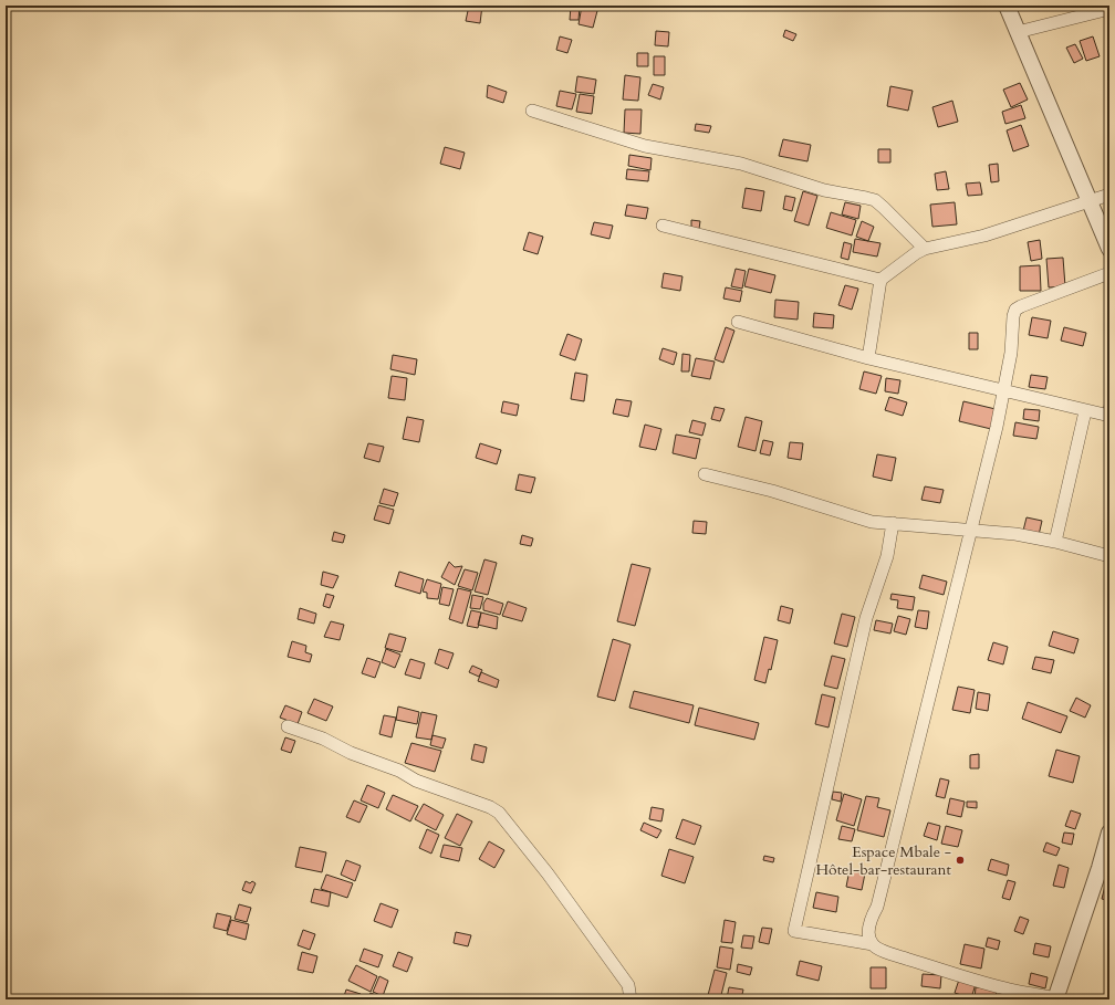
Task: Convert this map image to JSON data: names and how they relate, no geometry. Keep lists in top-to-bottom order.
{
  "places": ["Espace Mbale - Hôtel-bar-restaurant"]
}
